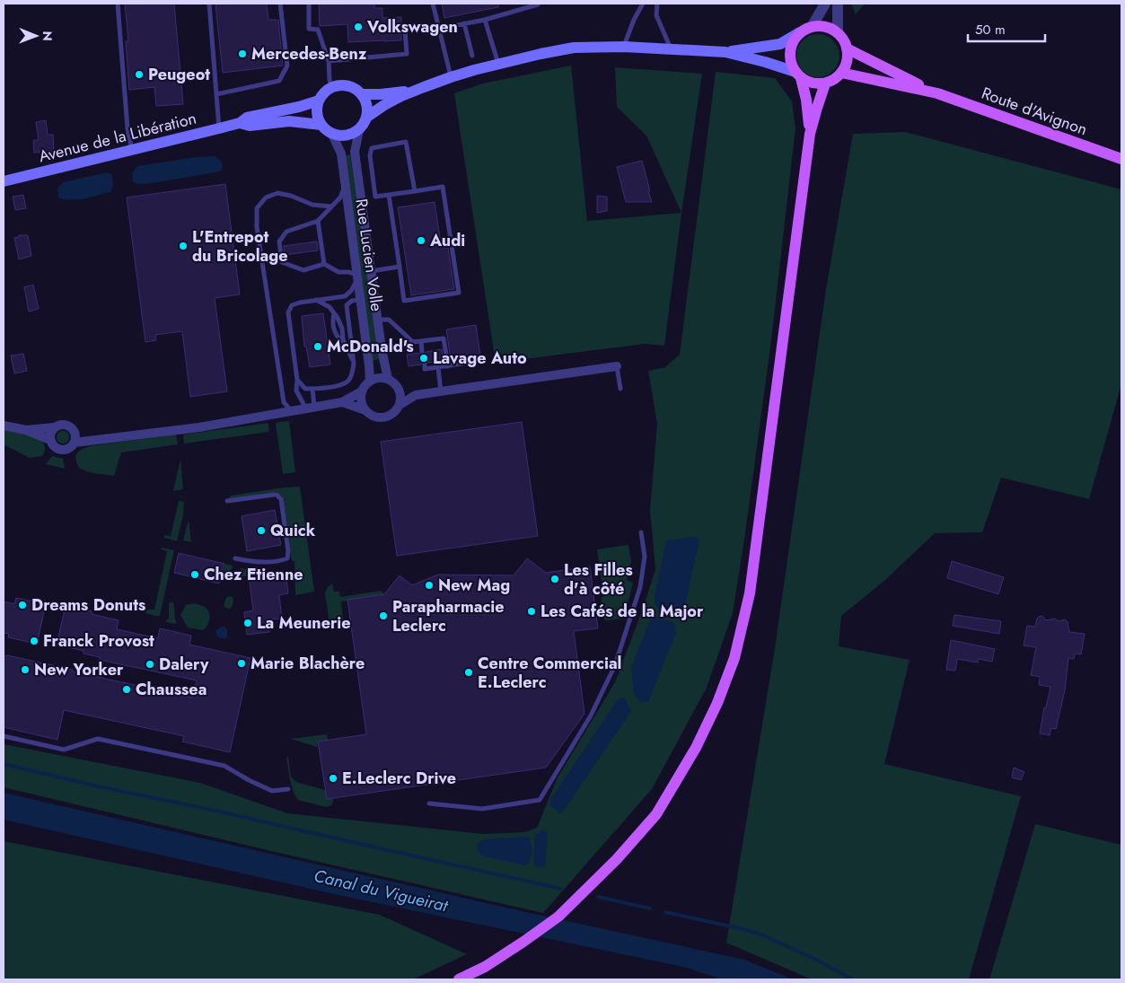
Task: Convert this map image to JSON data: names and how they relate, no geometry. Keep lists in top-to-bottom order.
{
  "streets": {
    "main road": ["Route d'Avignon", "Avenue de la Libération"],
    "street": ["Rue Lucien Volle"]
  },
  "crossings": [
    ["Avenue de la Libération", "Rue Lucien Volle"]
  ],
  "water": ["Canal du Vigueirat"],
  "places": [
    "Volkswagen",
    "Mercedes-Benz",
    "Peugeot",
    "Audi",
    "L'Entrepot du Bricolage",
    "McDonald's",
    "Lavage Auto",
    "Quick",
    "Chez Etienne",
    "Les Filles d'à côté",
    "New Mag",
    "Dreams Donuts",
    "Les Cafés de la Major",
    "Parapharmacie Leclerc",
    "La Meunerie",
    "Franck Provost",
    "Marie Blachère",
    "Dalery",
    "New Yorker",
    "Centre Commercial E.Leclerc",
    "Chaussea",
    "E.Leclerc Drive"
  ],
  "scale_bar": "50 m",
  "north": "right"
}
